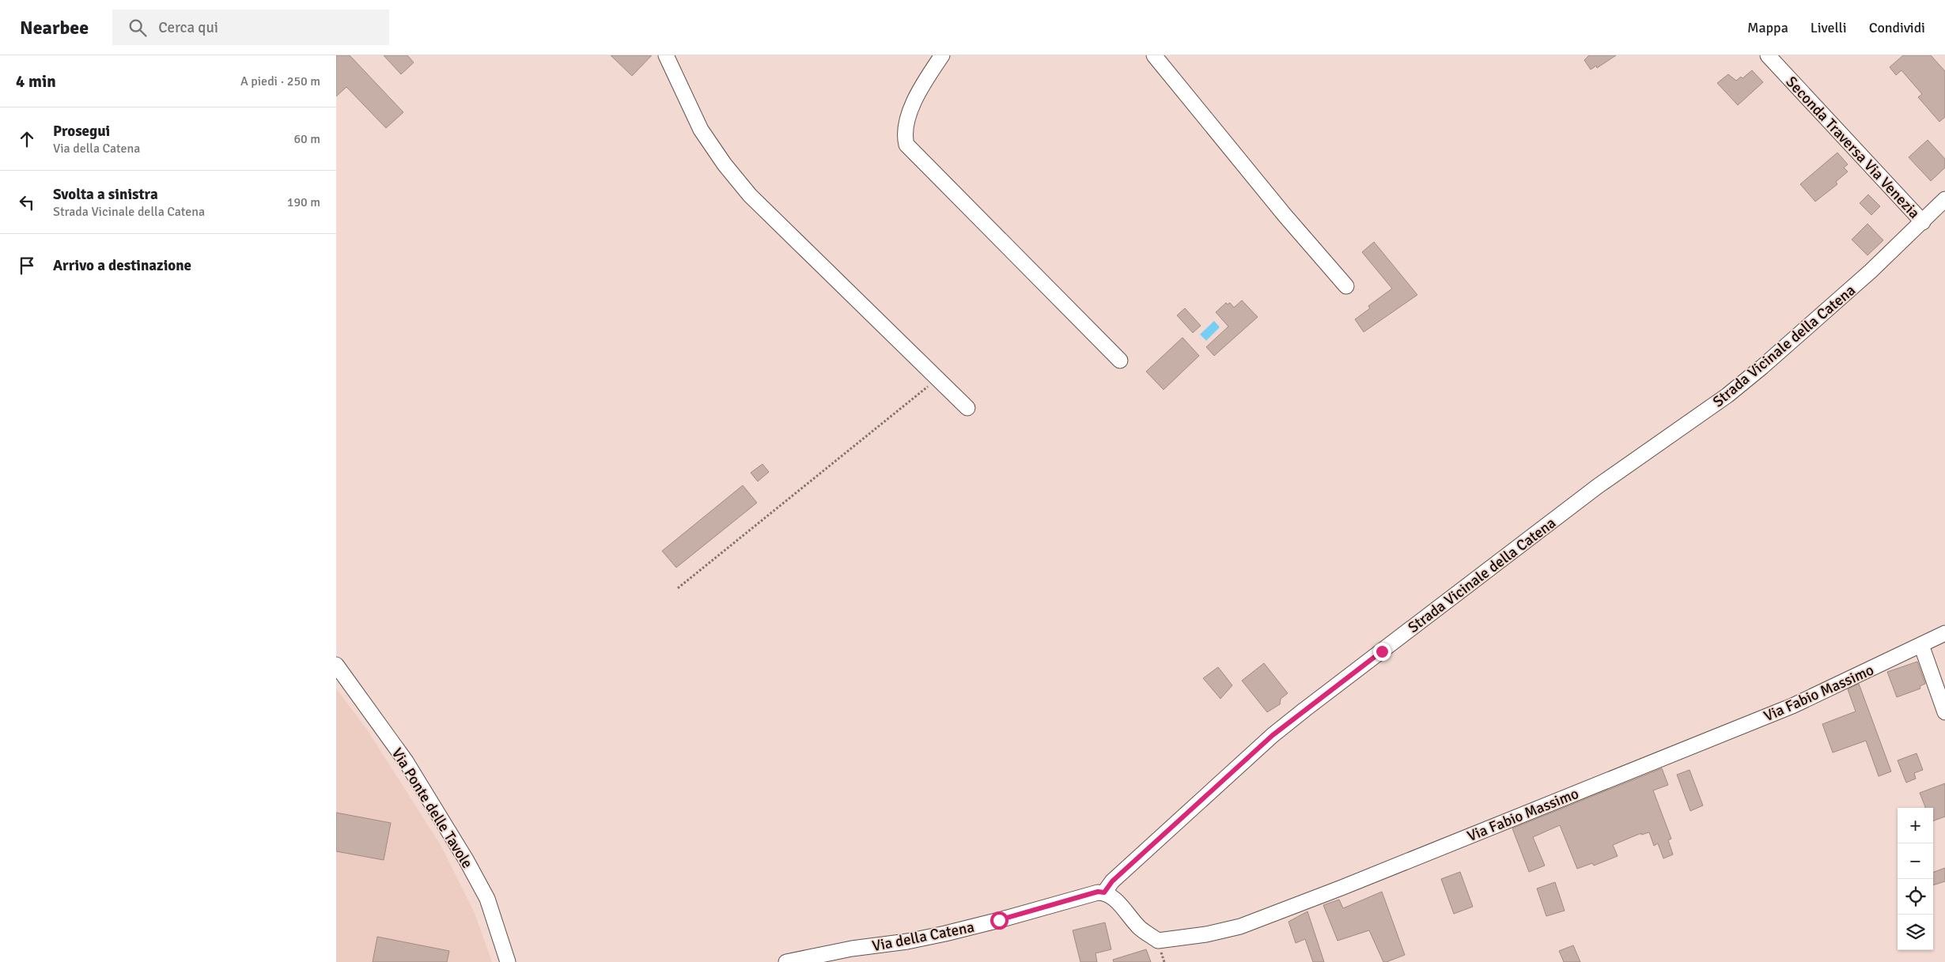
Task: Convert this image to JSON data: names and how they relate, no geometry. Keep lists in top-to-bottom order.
{
  "streets": {
    "street": [
      "Seconda Traversa Via Venezia",
      "Strada Vicinale della Catena",
      "Via Fabio Massimo",
      "Via Ponte delle Tavole",
      "Via della Catena"
    ]
  },
  "crossings": [
    ["Seconda Traversa Via Venezia", "Strada Vicinale della Catena"],
    ["Strada Vicinale della Catena", "Via Fabio Massimo"],
    ["Strada Vicinale della Catena", "Via della Catena"],
    ["Via Fabio Massimo", "Via della Catena"]
  ],
  "page": {
    "header": "Nearbee",
    "search": "Cerca qui",
    "nav": ["Mappa", "Livelli", "Condividi"],
    "heading": ["4 min", "A piedi · 250 m"],
    "list": [
      ["Prosegui", "Via della Catena", "60 m"],
      ["Svolta a sinistra", "Strada Vicinale della Catena", "190 m"],
      "Arrivo a destinazione"
    ],
    "map_buttons": ["+", "−"]
  }
}
